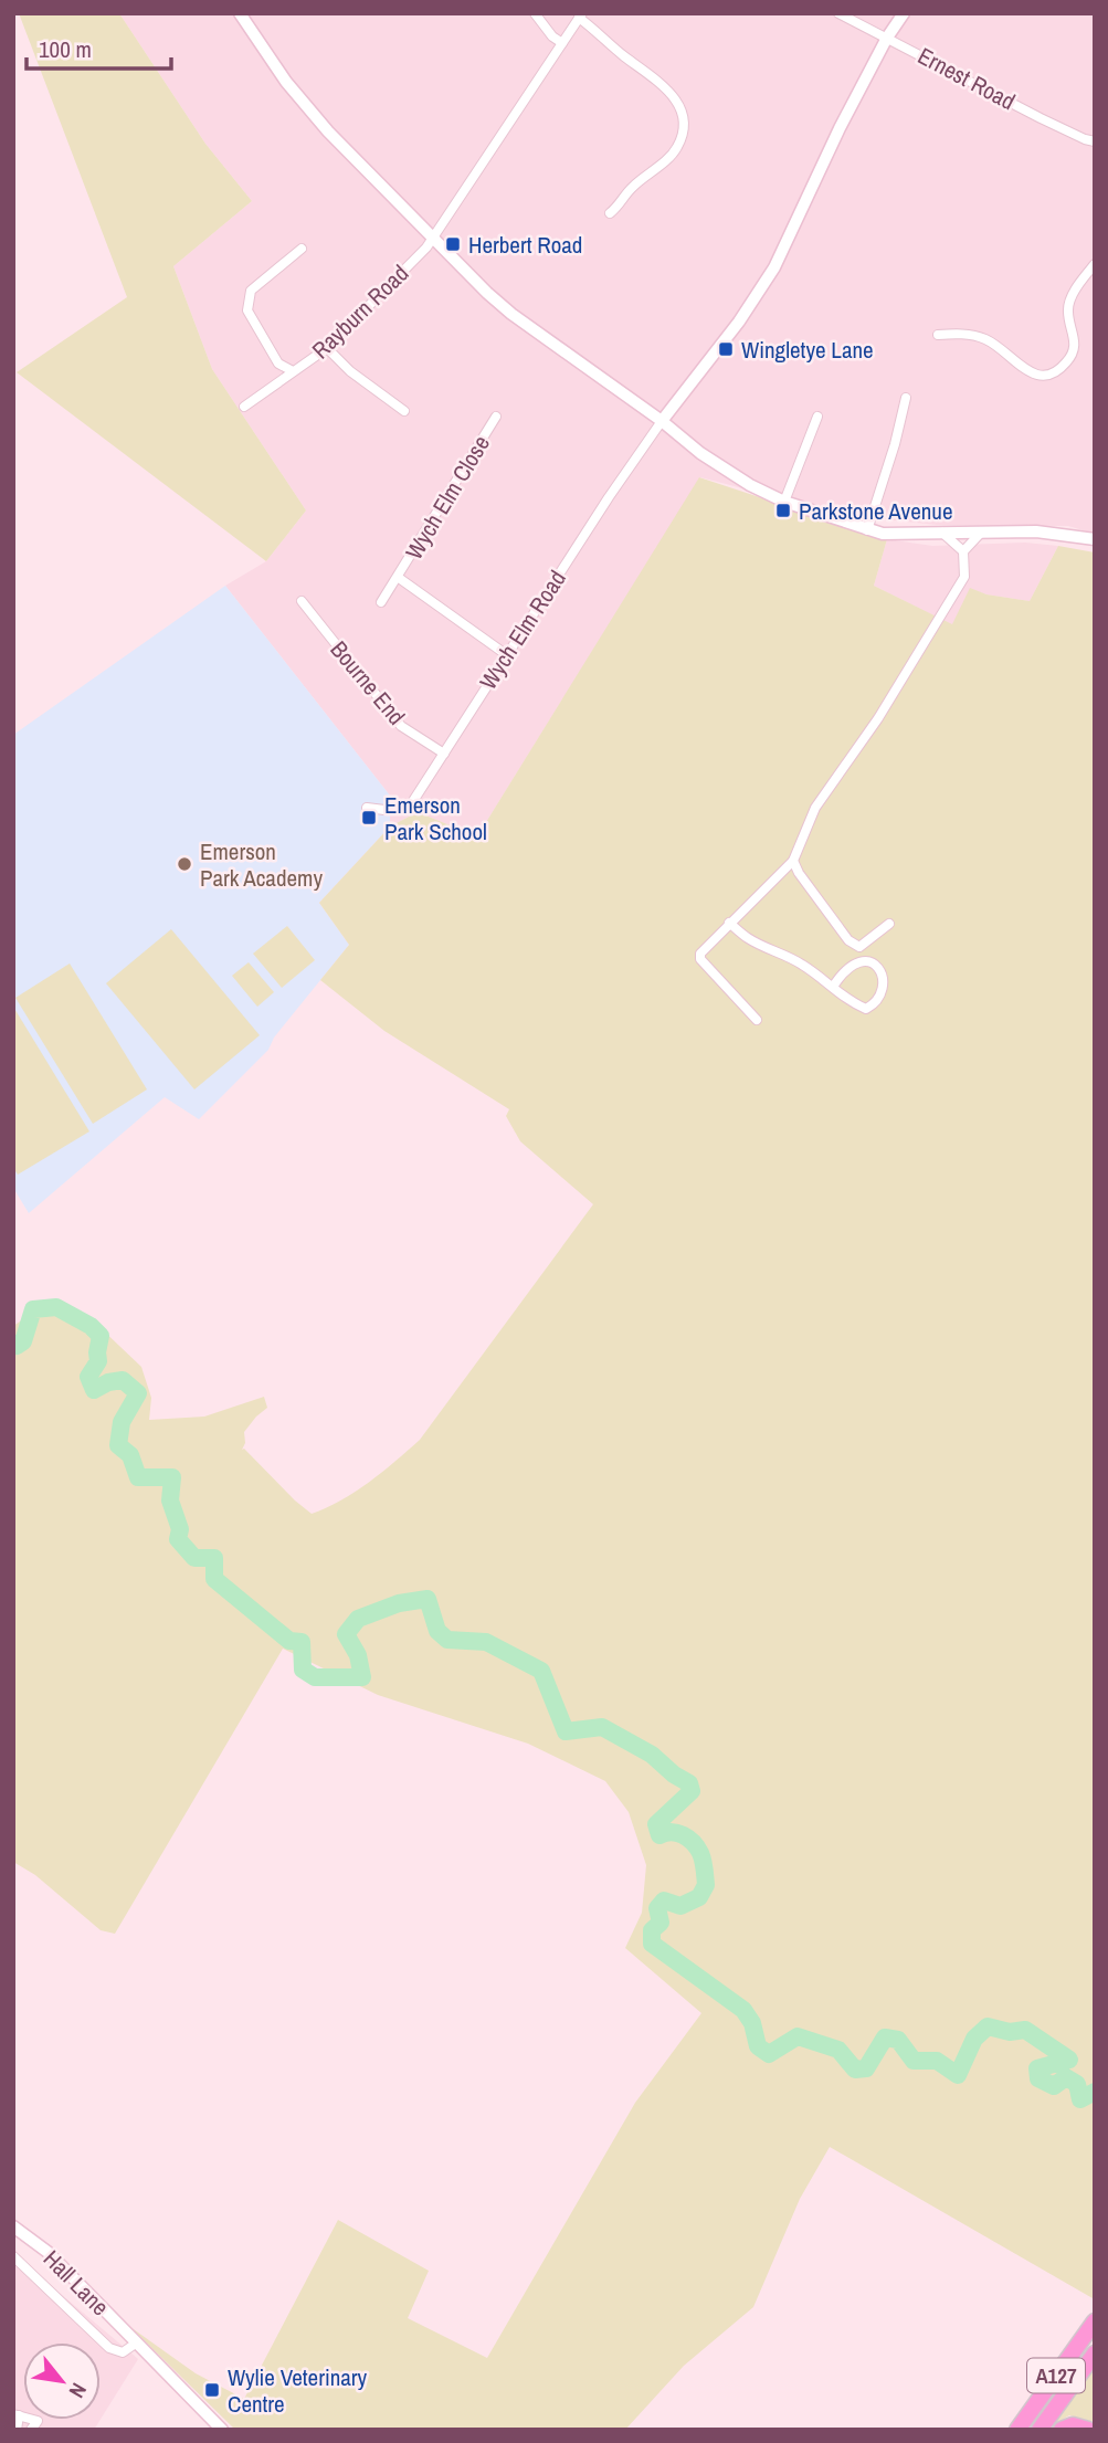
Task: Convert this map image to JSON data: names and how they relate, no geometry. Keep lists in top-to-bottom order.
{
  "streets": {
    "highway": ["A127"],
    "street": [
      "Ernest Road",
      "Rayburn Road",
      "Wych Elm Close",
      "Wych Elm Road",
      "Bourne End",
      "Hall Lane"
    ]
  },
  "crossings": [
    ["Wych Elm Close", "Wych Elm Road"],
    ["Wych Elm Road", "Bourne End"]
  ],
  "places": {
    "transit": [
      "Herbert Road",
      "Wingletye Lane",
      "Parkstone Avenue",
      "Emerson Park School",
      "Wylie Veterinary Centre"
    ],
    "other": ["Emerson Park Academy"]
  },
  "scale_bar": "100 m",
  "north": "bottom right"
}
